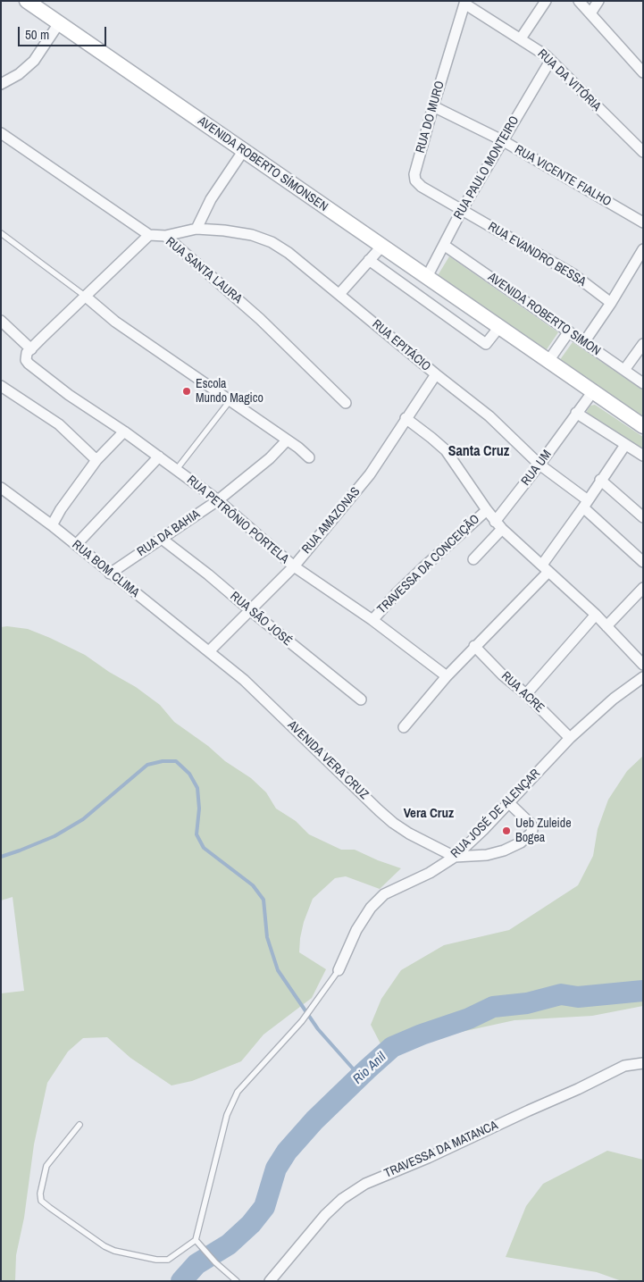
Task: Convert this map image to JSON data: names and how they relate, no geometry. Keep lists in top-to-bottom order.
{
  "streets": {
    "street": [
      "RUA DA VITÓRIA",
      "RUA DO MURO",
      "AVENIDA ROBERTO SÍMONSEN",
      "RUA PAULO MONTEIRO",
      "RUA VICENTE FIALHO",
      "RUA EVANDRO BESSA",
      "RUA SANTA LAURA",
      "AVENIDA ROBERTO SIMON",
      "RUA EPITÁCIO",
      "RUA UM",
      "RUA PETRÔNIO PORTELA",
      "RUA AMAZONAS",
      "RUA DA BAHIA",
      "TRAVESSA DA CONCEIÇÃO",
      "RUA BOM CLIMA",
      "RUA SÃO JOSÉ",
      "RUA ACRE",
      "AVENIDA VERA CRUZ",
      "RUA JOSÉ DE ALENÇAR",
      "TRAVESSA DA MATANCA"
    ]
  },
  "crossings": [
    ["RUA DA VITÓRIA", "RUA DO MURO"],
    ["RUA DA VITÓRIA", "RUA PAULO MONTEIRO"],
    ["RUA DO MURO", "RUA PAULO MONTEIRO"],
    ["RUA DO MURO", "RUA VICENTE FIALHO"],
    ["RUA DO MURO", "RUA EVANDRO BESSA"],
    ["AVENIDA ROBERTO SÍMONSEN", "RUA PAULO MONTEIRO"],
    ["RUA PAULO MONTEIRO", "RUA VICENTE FIALHO"],
    ["RUA PAULO MONTEIRO", "RUA EVANDRO BESSA"],
    ["RUA PAULO MONTEIRO", "AVENIDA ROBERTO SIMON"],
    ["RUA SANTA LAURA", "RUA EPITÁCIO"],
    ["RUA EPITÁCIO", "RUA UM"],
    ["RUA EPITÁCIO", "RUA AMAZONAS"],
    ["RUA PETRÔNIO PORTELA", "RUA AMAZONAS"],
    ["RUA PETRÔNIO PORTELA", "RUA DA BAHIA"],
    ["RUA PETRÔNIO PORTELA", "TRAVESSA DA CONCEIÇÃO"],
    ["RUA AMAZONAS", "RUA BOM CLIMA"],
    ["RUA AMAZONAS", "RUA SÃO JOSÉ"],
    ["RUA AMAZONAS", "AVENIDA VERA CRUZ"],
    ["RUA DA BAHIA", "RUA BOM CLIMA"],
    ["RUA DA BAHIA", "RUA SÃO JOSÉ"],
    ["RUA BOM CLIMA", "AVENIDA VERA CRUZ"],
    ["RUA ACRE", "RUA JOSÉ DE ALENÇAR"],
    ["AVENIDA VERA CRUZ", "RUA JOSÉ DE ALENÇAR"]
  ],
  "districts": ["Santa Cruz", "Vera Cruz"],
  "water": ["Rio Anil"],
  "places": ["Escola Mundo Magico", "Ueb Zuleide Bogea"],
  "scale_bar": "50 m"
}
